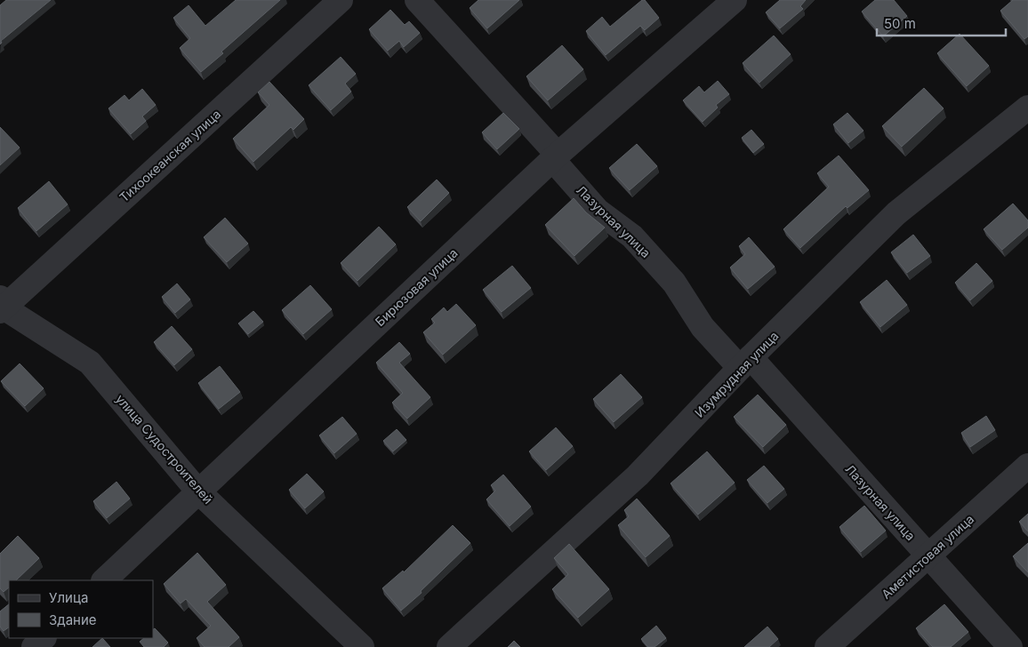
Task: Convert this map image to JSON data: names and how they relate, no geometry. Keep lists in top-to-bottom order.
{
  "streets": {
    "street": [
      "Тихоокеанская улица",
      "Лазурная улица",
      "Бирюзовая улица",
      "Изумрудная улица",
      "улица Судостроителей",
      "Аметистовая улица"
    ]
  },
  "crossings": [
    ["Тихоокеанская улица", "улица Судостроителей"],
    ["Лазурная улица", "Бирюзовая улица"],
    ["Лазурная улица", "Изумрудная улица"],
    ["Лазурная улица", "Аметистовая улица"],
    ["Бирюзовая улица", "улица Судостроителей"]
  ],
  "legend": ["Улица", "Здание"],
  "scale_bar": "50 m"
}
